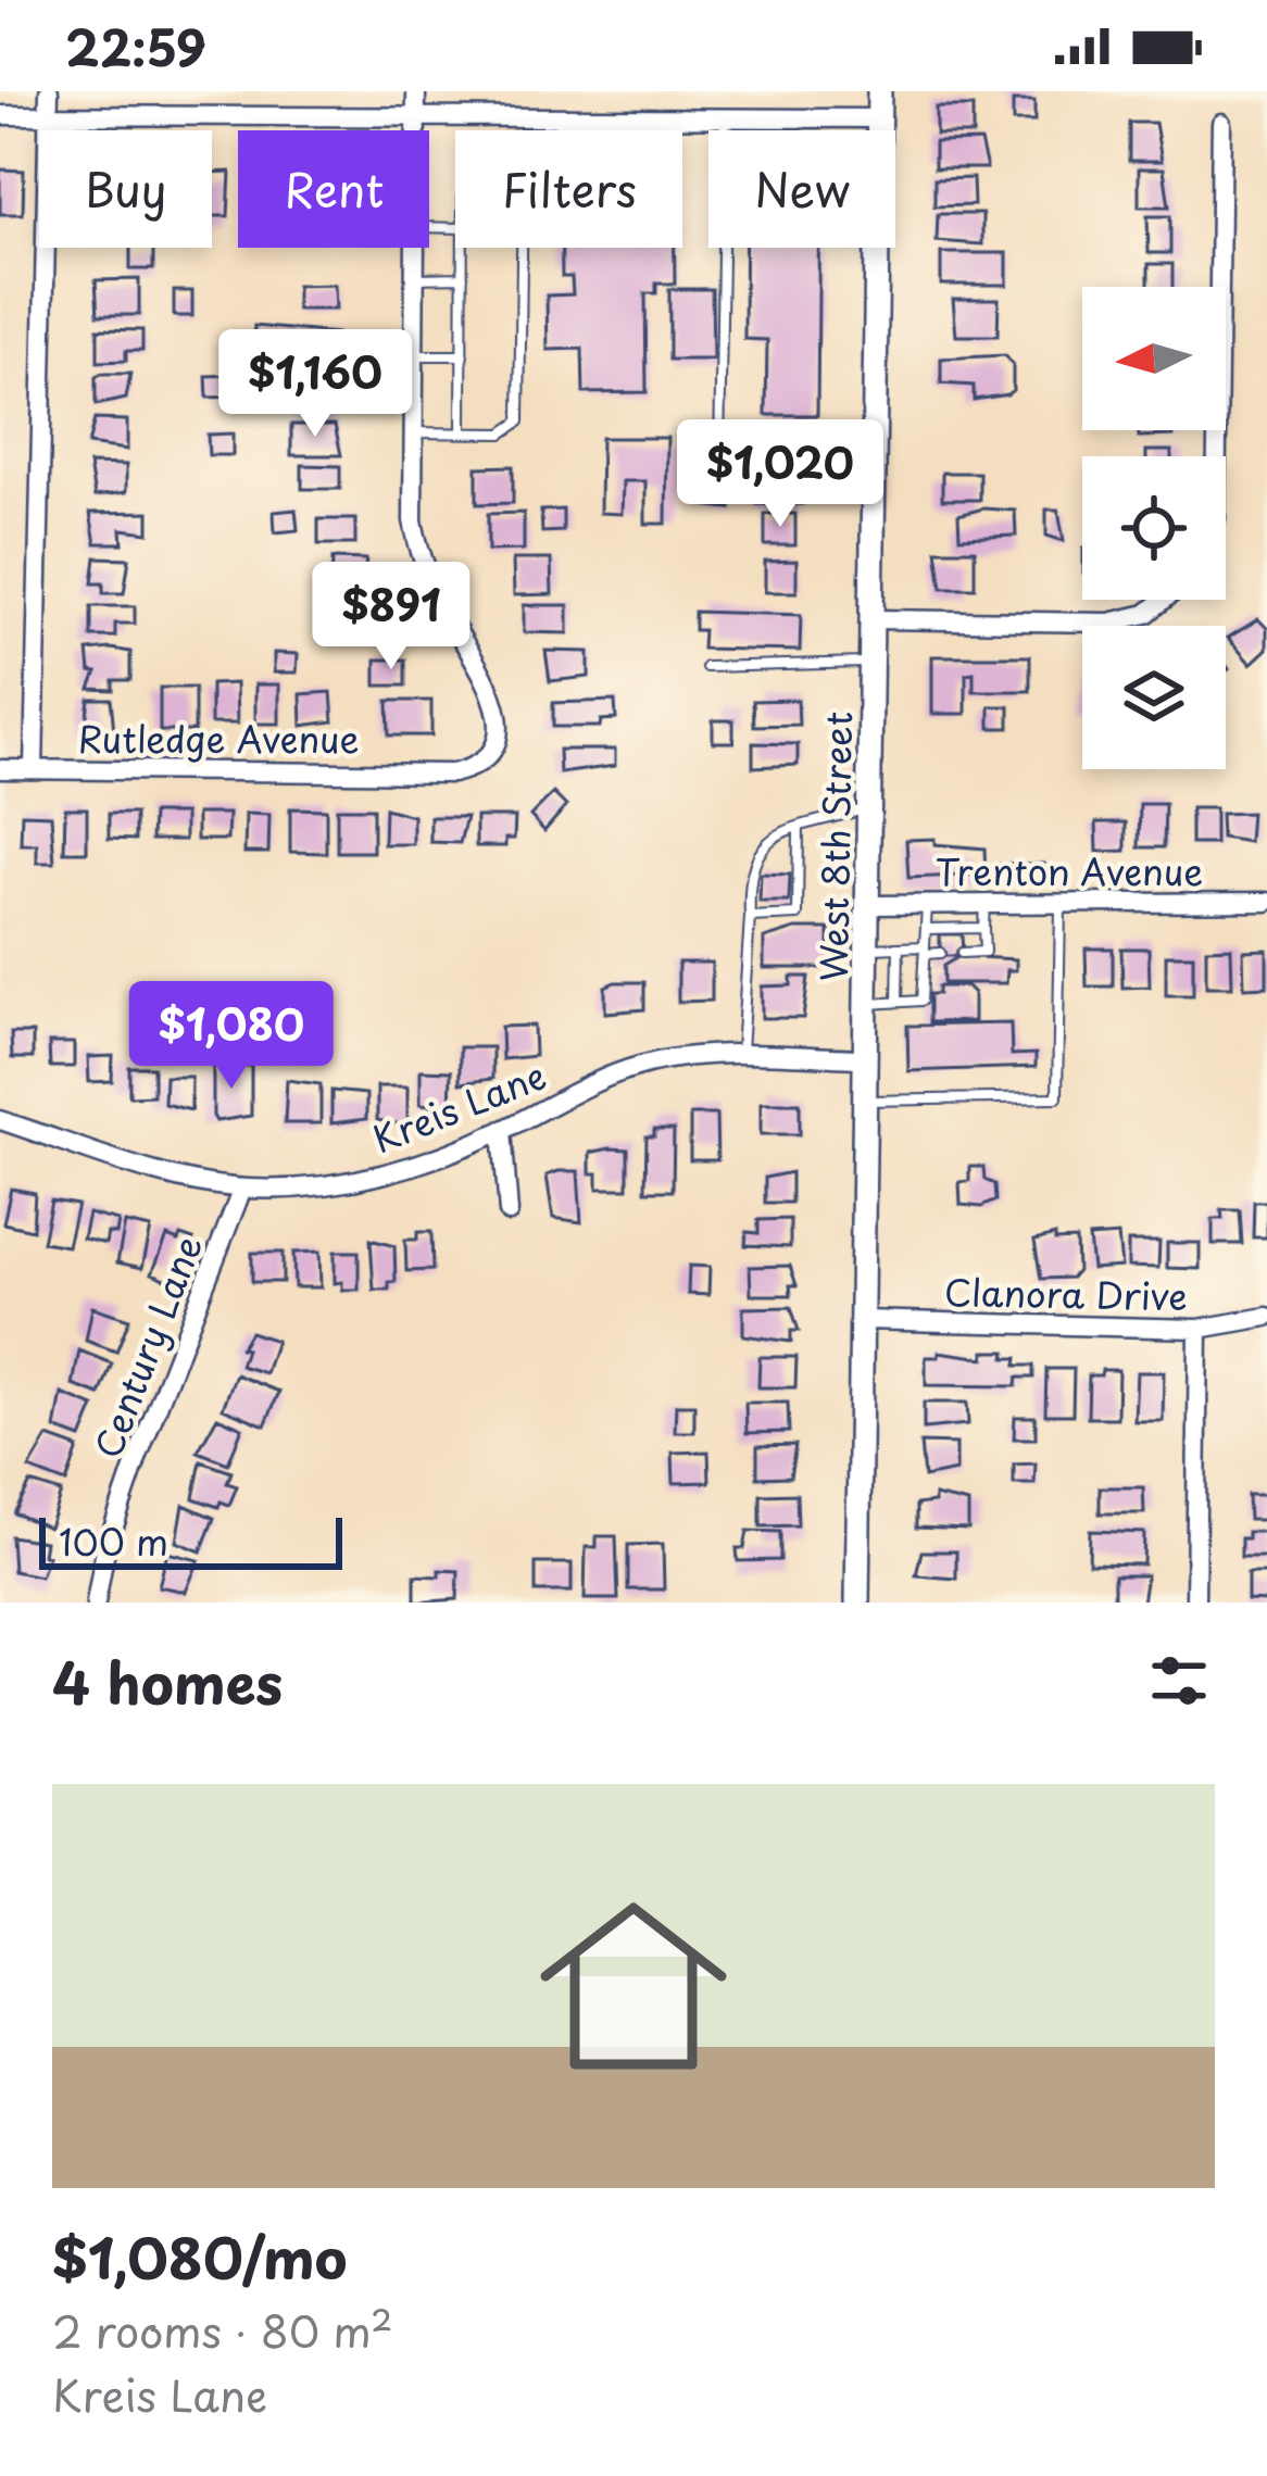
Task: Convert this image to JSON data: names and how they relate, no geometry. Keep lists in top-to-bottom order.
{
  "streets": {
    "street": [
      "Rutledge Avenue",
      "West 8th Street",
      "Trenton Avenue",
      "Kreis Lane",
      "Clanora Drive",
      "Century Lane"
    ]
  },
  "crossings": [
    ["West 8th Street", "Trenton Avenue"],
    ["West 8th Street", "Kreis Lane"],
    ["West 8th Street", "Clanora Drive"],
    ["Kreis Lane", "Century Lane"]
  ],
  "scale_bar": "100 m",
  "north": "left",
  "page": {
    "status": "22:59",
    "chip": [
      "Buy",
      "Rent",
      "Filters",
      "New"
    ],
    "price": [
      "$1,160",
      "$1,020",
      "$891",
      "$1,080"
    ],
    "scale": "100 m",
    "heading": "4 homes",
    "list": [
      {
        "name": "$1,080/mo",
        "note": "2 rooms · 80 m² · Kreis Lane"
      }
    ]
  }
}
